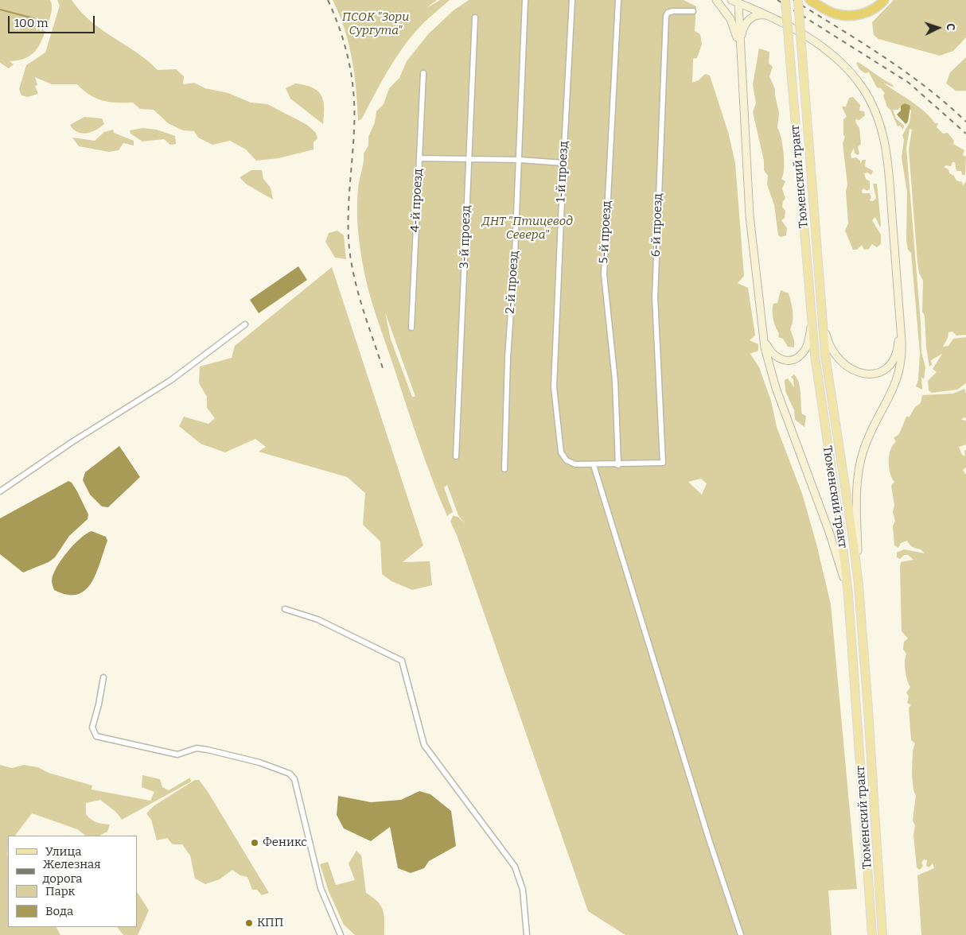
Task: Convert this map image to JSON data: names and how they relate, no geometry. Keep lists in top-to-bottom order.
{
  "streets": {
    "main road": ["Тюменский тракт"],
    "street": [
      "1-й проезд",
      "4-й проезд",
      "6-й проезд",
      "5-й проезд",
      "3-й проезд",
      "2-й проезд"
    ]
  },
  "crossings": [
    ["6-й проезд", "5-й проезд"]
  ],
  "parks": ["ПСОК \"Зори Сургута\"", "ДНТ \"Птицевод Севера\""],
  "places": ["Феникс", "КПП"],
  "legend": [
    "Улица",
    "Железная дорога",
    "Парк",
    "Вода"
  ],
  "scale_bar": "100 m",
  "north": "right"
}
